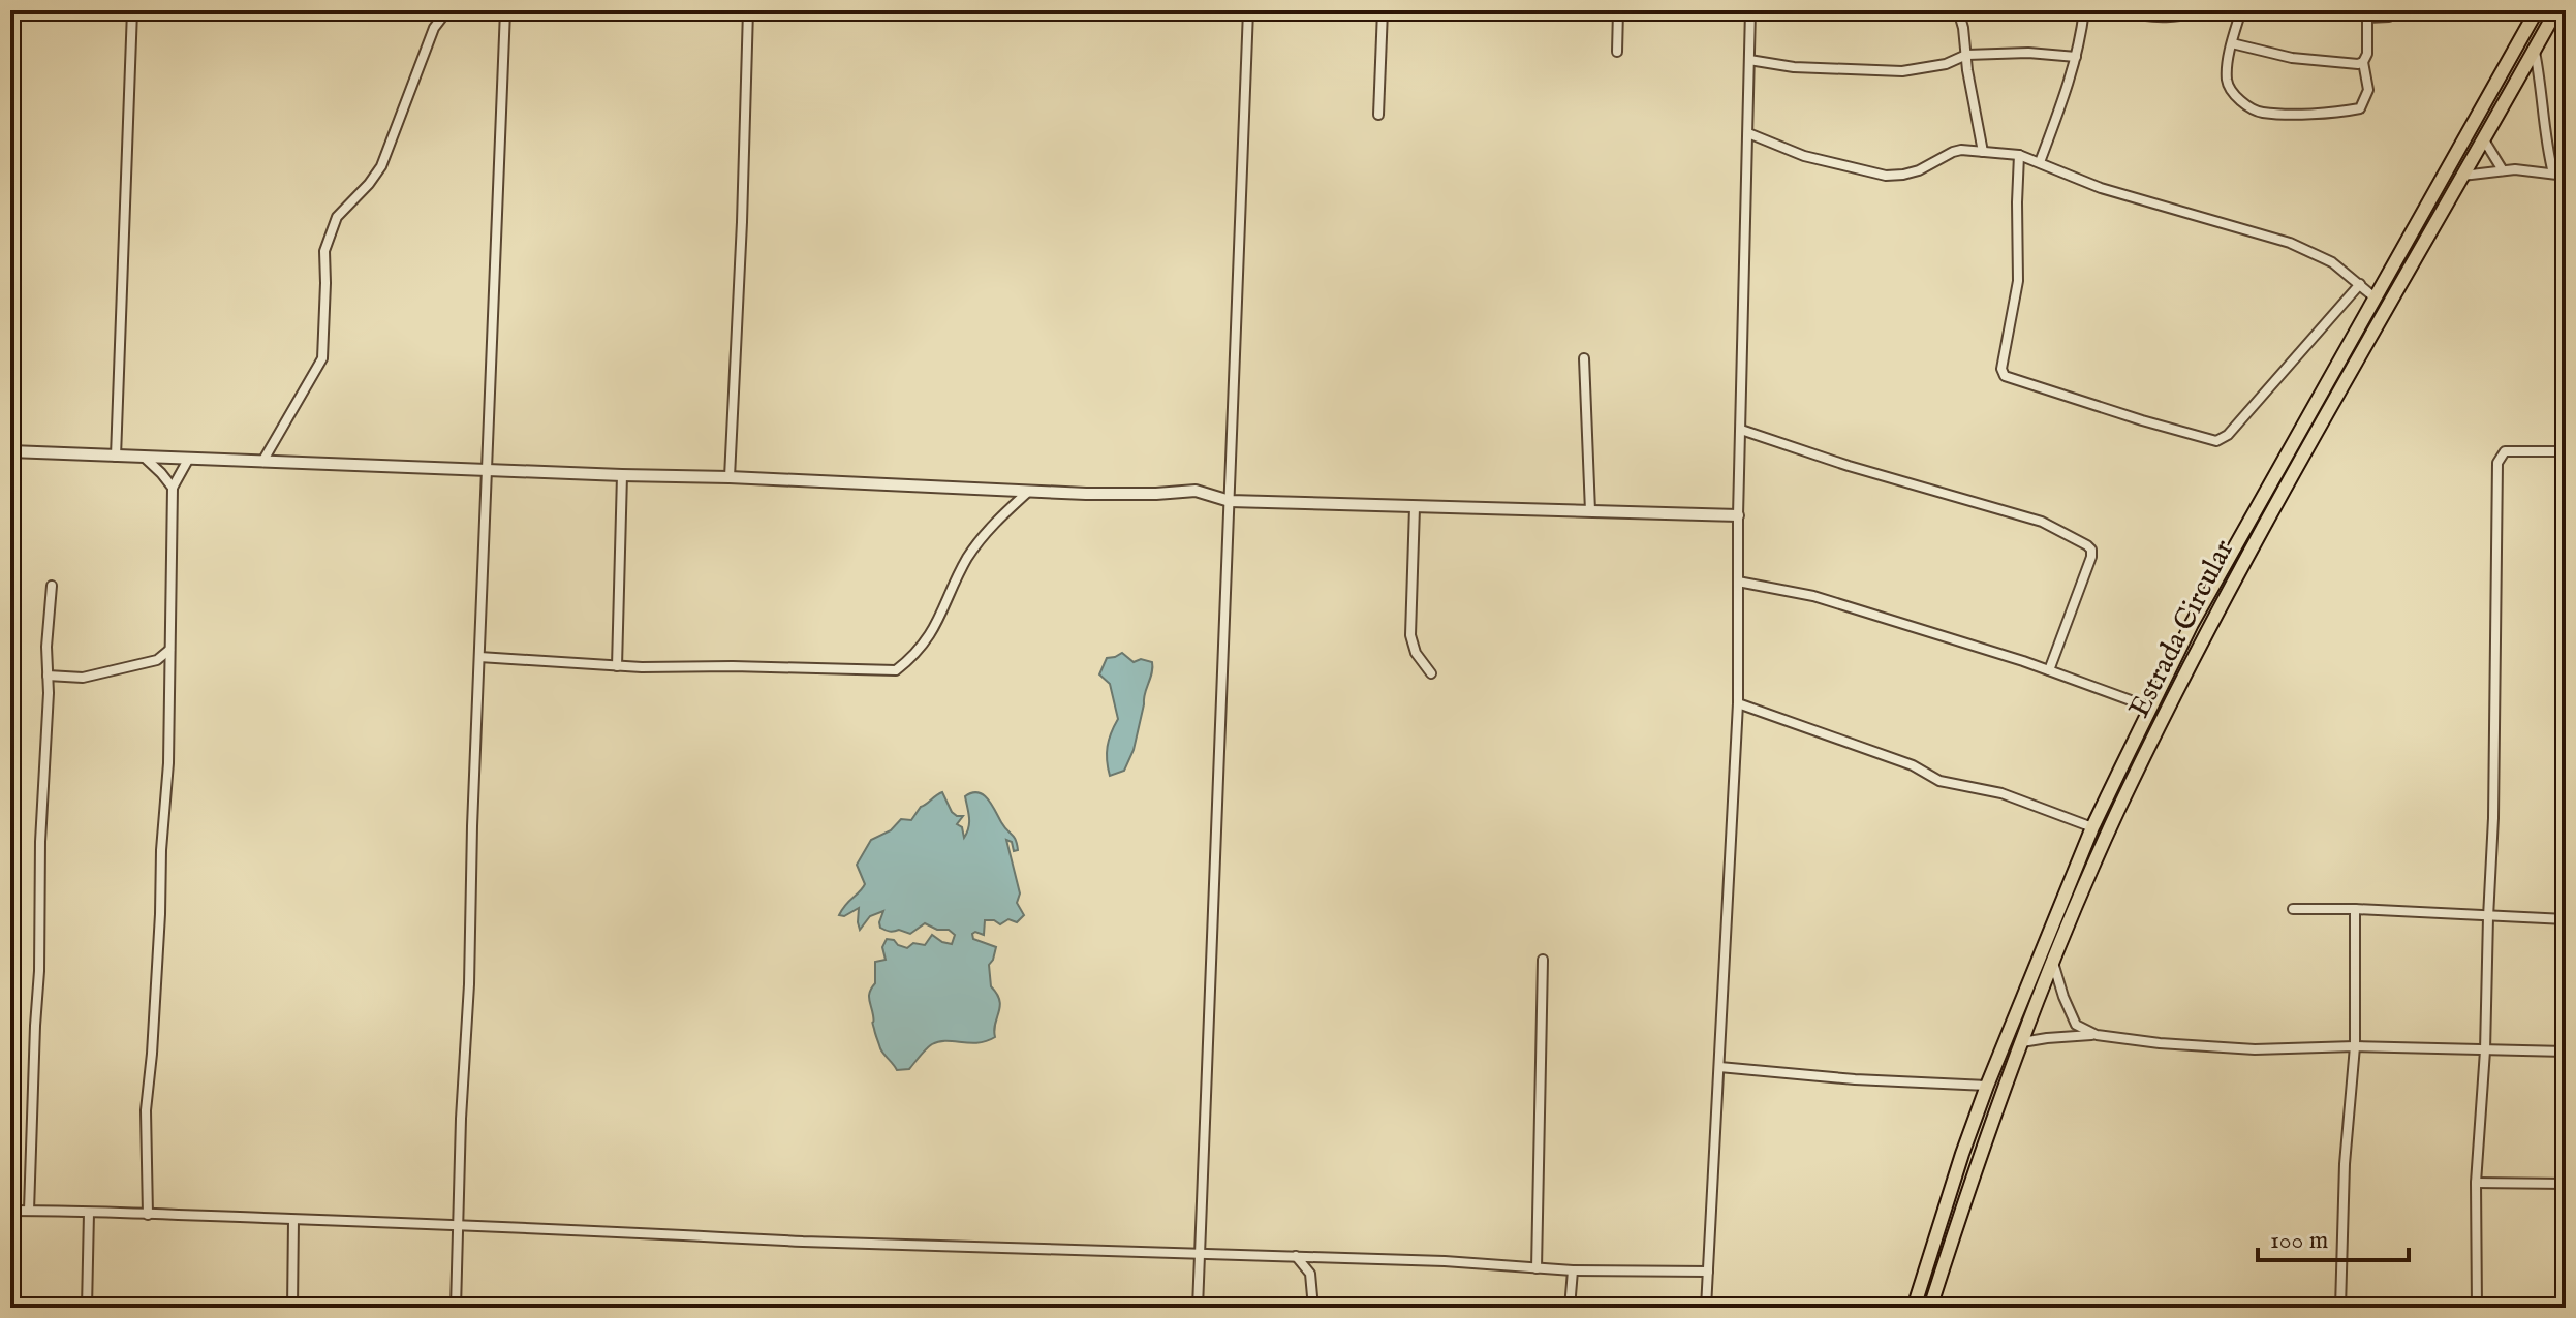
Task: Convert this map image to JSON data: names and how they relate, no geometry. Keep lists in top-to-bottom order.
{
  "streets": {
    "main road": ["Estrada Circular"]
  },
  "scale_bar": "100 m"
}
